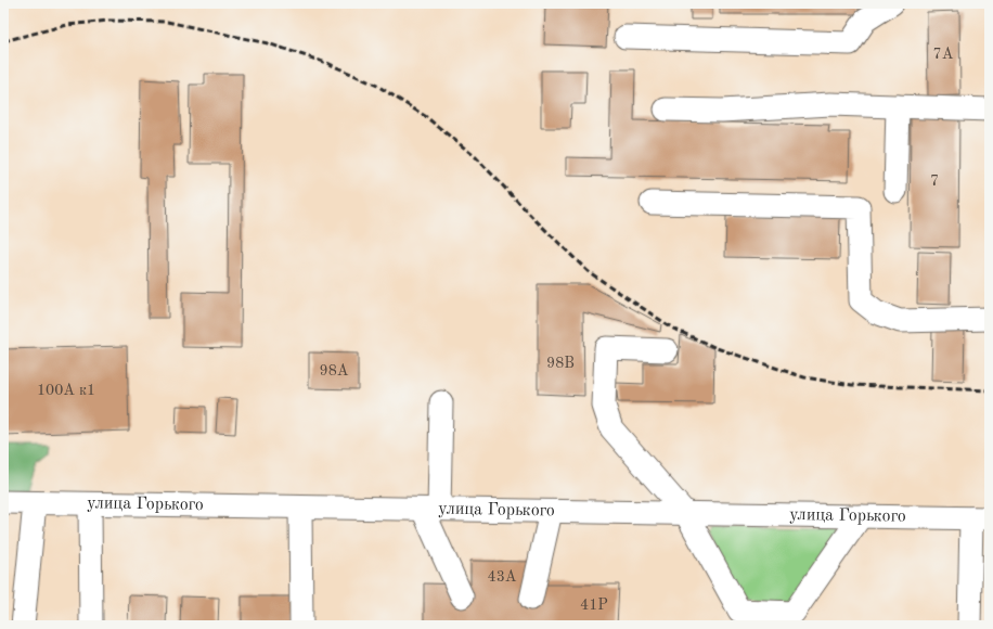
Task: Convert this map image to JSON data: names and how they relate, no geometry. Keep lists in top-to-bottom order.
{
  "streets": {
    "street": ["улица Горького"]
  },
  "house_numbers": [
    "7А",
    "7",
    "98В",
    "98А",
    "100А к1",
    "43А",
    "41Р"
  ]
}
